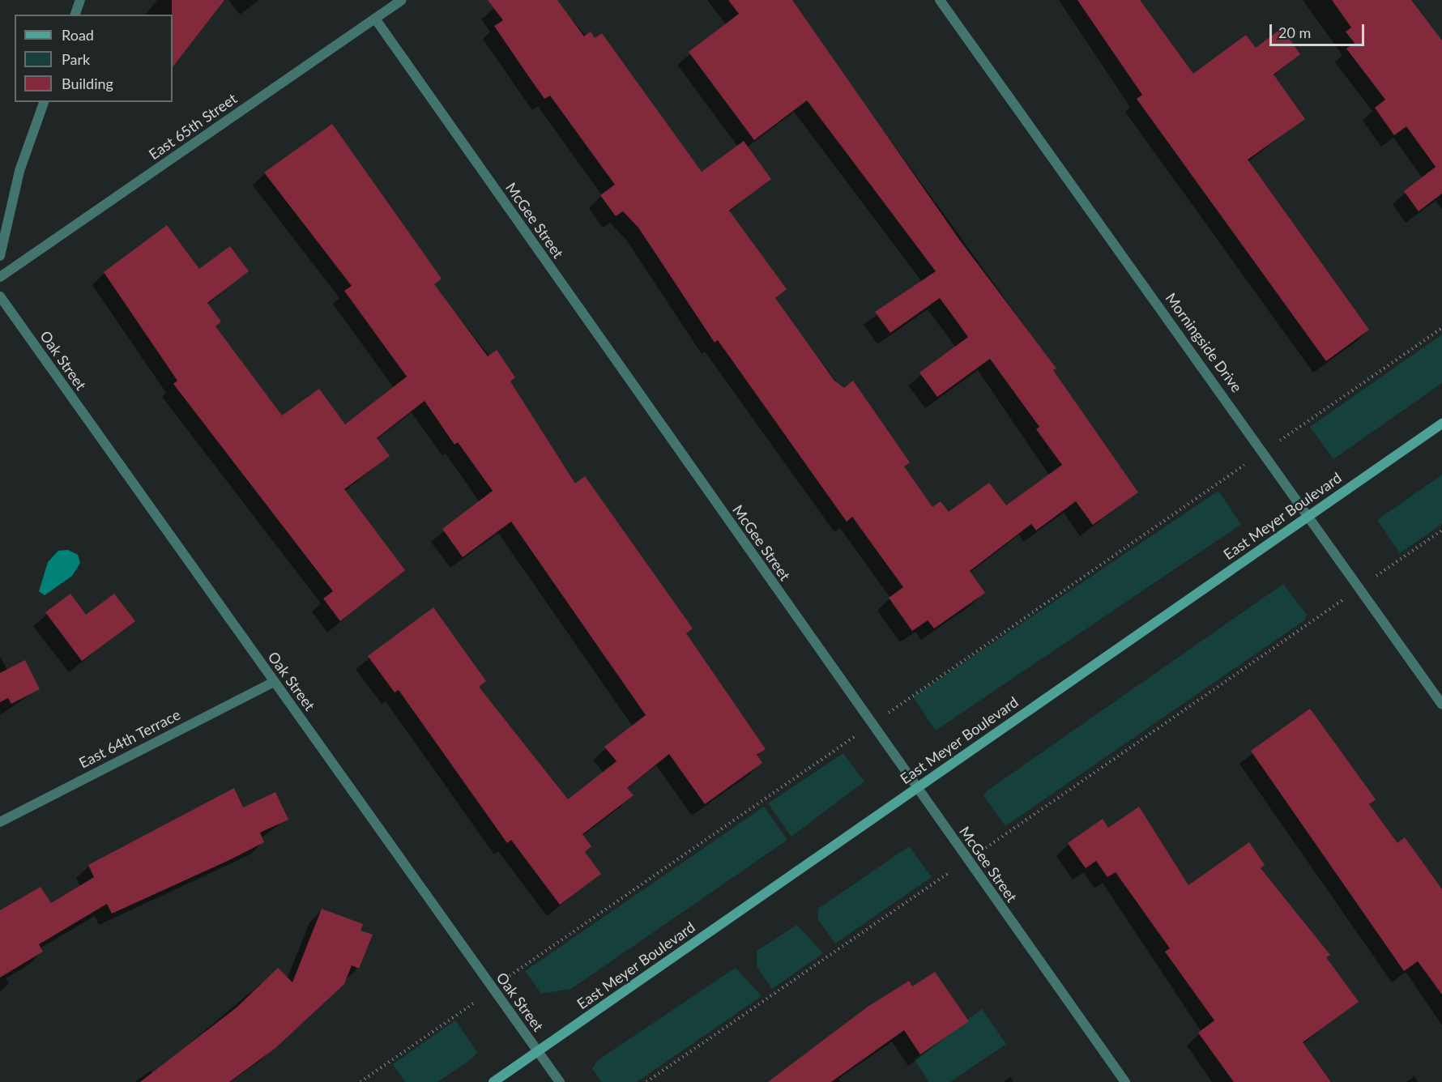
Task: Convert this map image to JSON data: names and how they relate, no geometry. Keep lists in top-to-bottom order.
{
  "streets": {
    "main road": ["East Meyer Boulevard"],
    "street": [
      "East 65th Street",
      "McGee Street",
      "Morningside Drive",
      "Oak Street",
      "East 64th Terrace"
    ]
  },
  "crossings": [
    ["East 65th Street", "McGee Street"],
    ["McGee Street", "East Meyer Boulevard"],
    ["Morningside Drive", "East Meyer Boulevard"],
    ["Oak Street", "East Meyer Boulevard"],
    ["Oak Street", "East 64th Terrace"]
  ],
  "legend": ["Road", "Park", "Building"],
  "scale_bar": "20 m"
}
